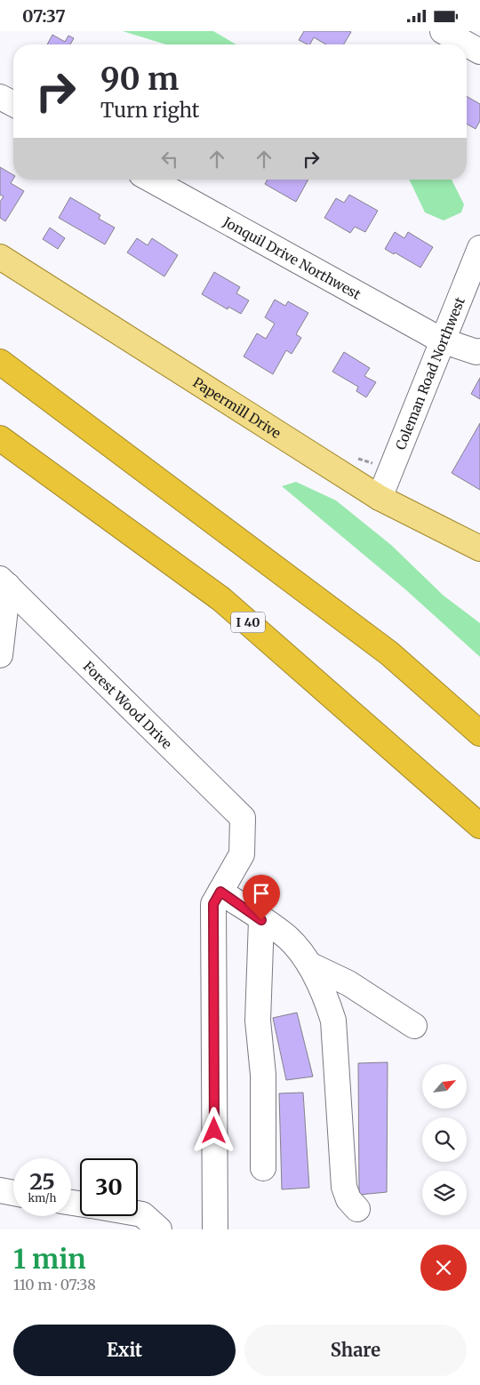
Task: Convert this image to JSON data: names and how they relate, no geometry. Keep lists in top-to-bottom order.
{
  "streets": {
    "highway": ["I 40"],
    "main road": ["Papermill Drive"],
    "street": ["Jonquil Drive Northwest", "Coleman Road Northwest", "Forest Wood Drive"]
  },
  "crossings": [
    ["Jonquil Drive Northwest", "Coleman Road Northwest"],
    ["Coleman Road Northwest", "Papermill Drive"]
  ],
  "north": "top right",
  "page": {
    "status": "07:37",
    "turn": ["90 m", "Turn right"],
    "speed": "25 km/h",
    "limit": "30",
    "heading": ["1 min", "110 m · 07:38"],
    "buttons": ["Exit", "Share"]
  }
}
